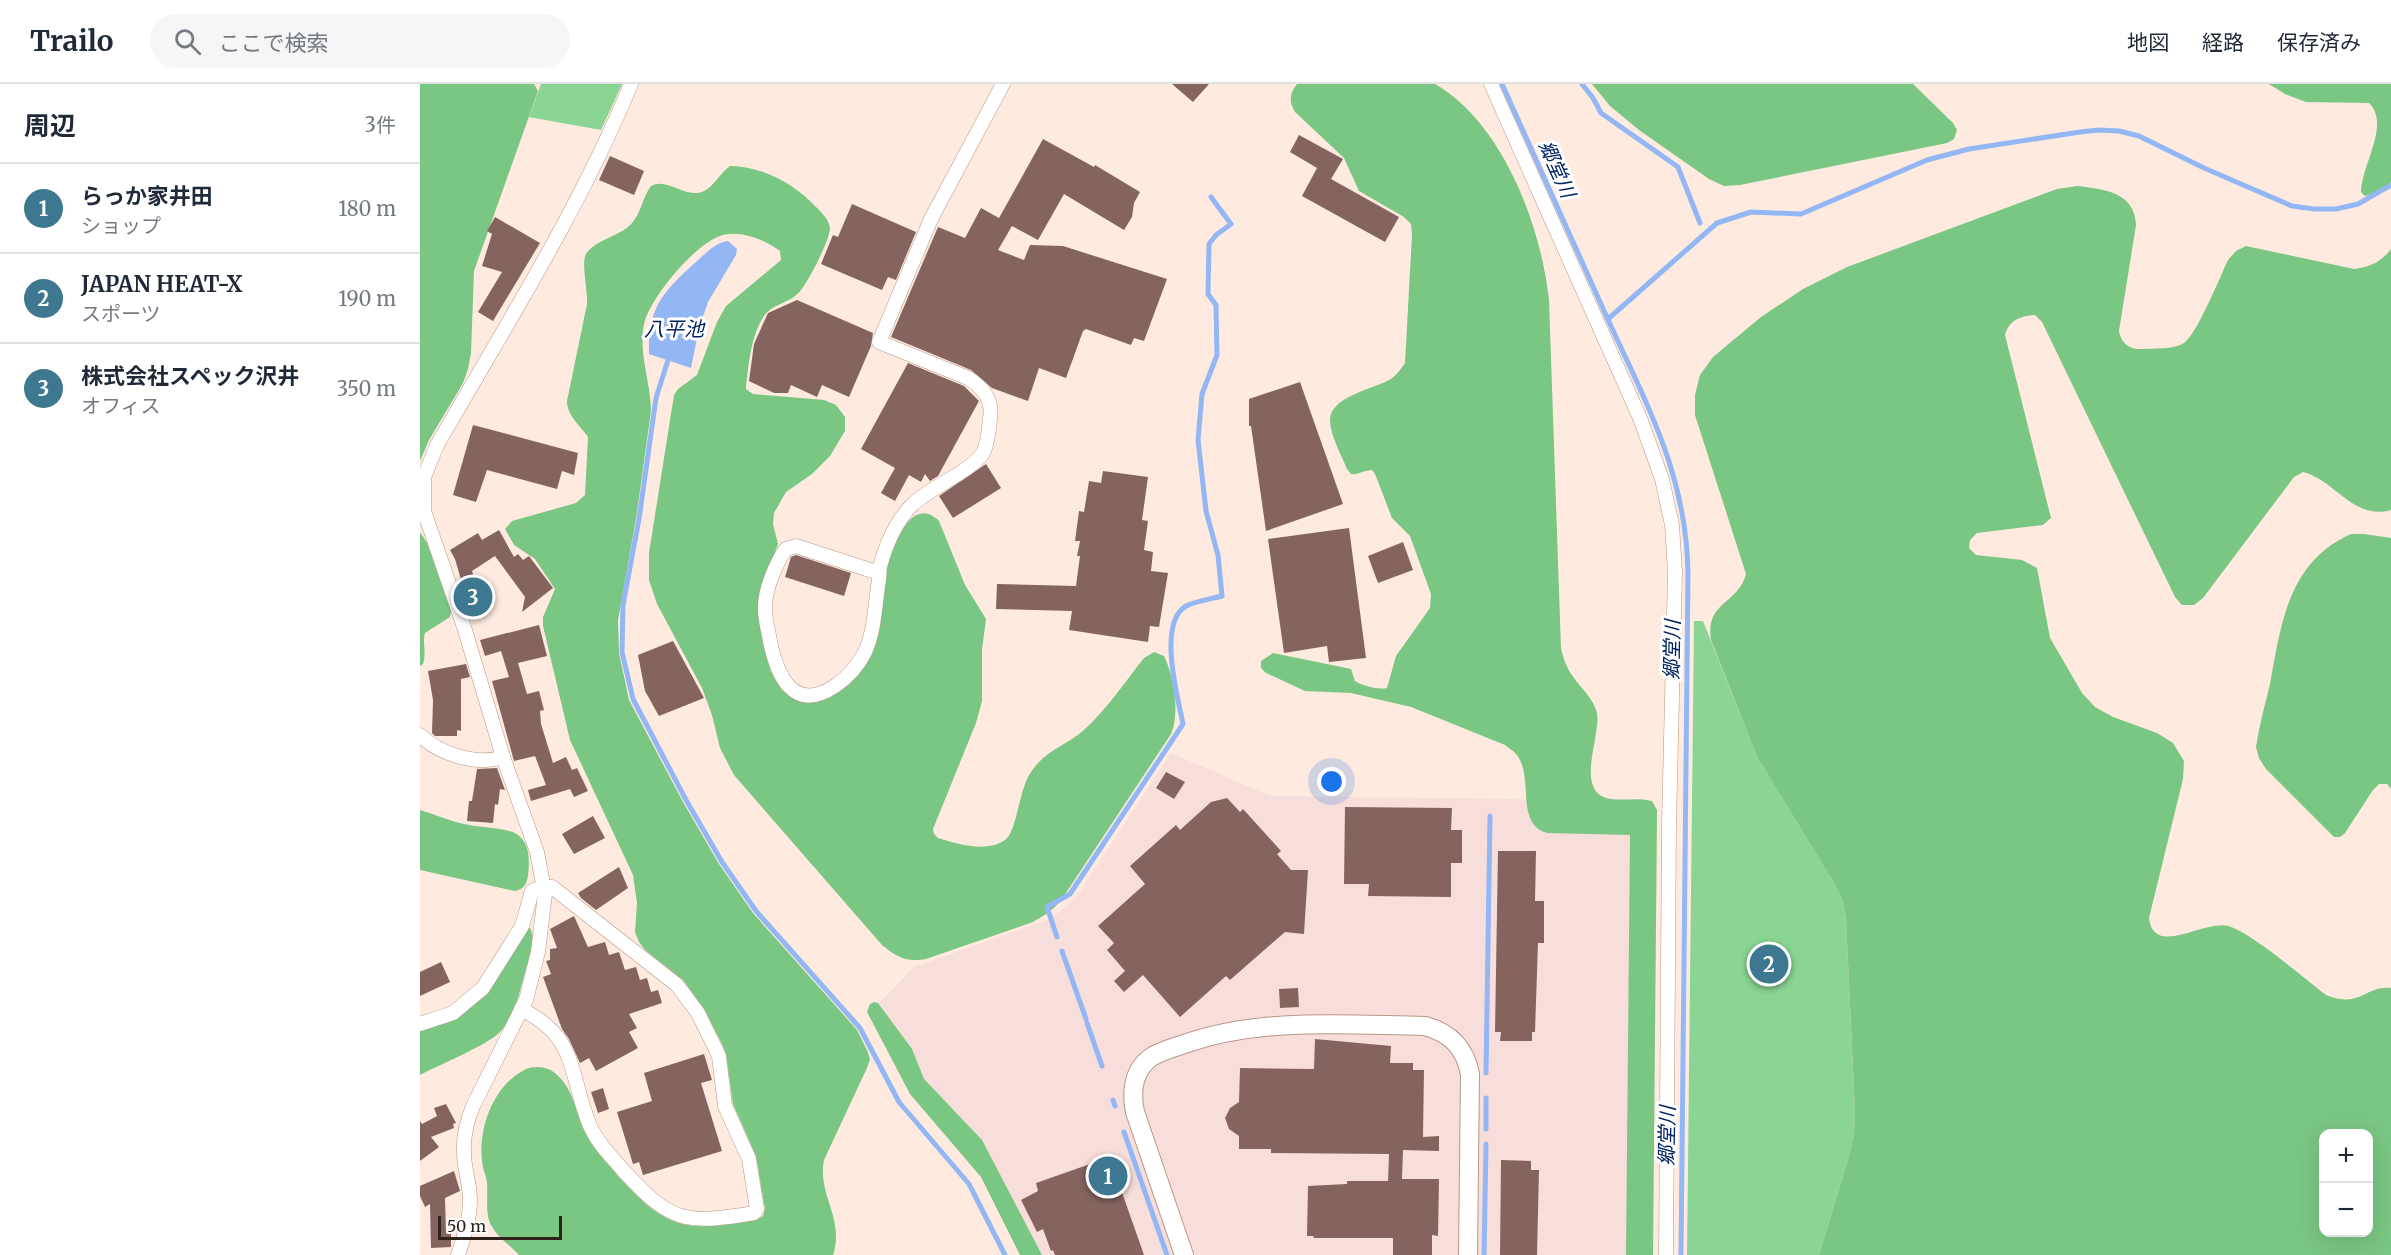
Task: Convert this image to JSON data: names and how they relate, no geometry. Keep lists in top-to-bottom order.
{
  "water": ["郷堂川", "八平池"],
  "scale_bar": "50 m",
  "page": {
    "header": "Trailo",
    "search": "ここで検索",
    "nav": ["地図", "経路", "保存済み"],
    "heading": ["周辺", "3件"],
    "list": [
      {
        "mark": "1",
        "name": "らっか家井田",
        "note": "ショップ",
        "value": "180 m"
      },
      {
        "mark": "2",
        "name": "JAPAN HEAT-X",
        "note": "スポーツ",
        "value": "190 m"
      },
      {
        "mark": "3",
        "name": "株式会社スペック沢井",
        "note": "オフィス",
        "value": "350 m"
      }
    ],
    "pins": ["3", "2", "1"],
    "map_buttons": ["+", "−"],
    "scale": "50 m"
  }
}
